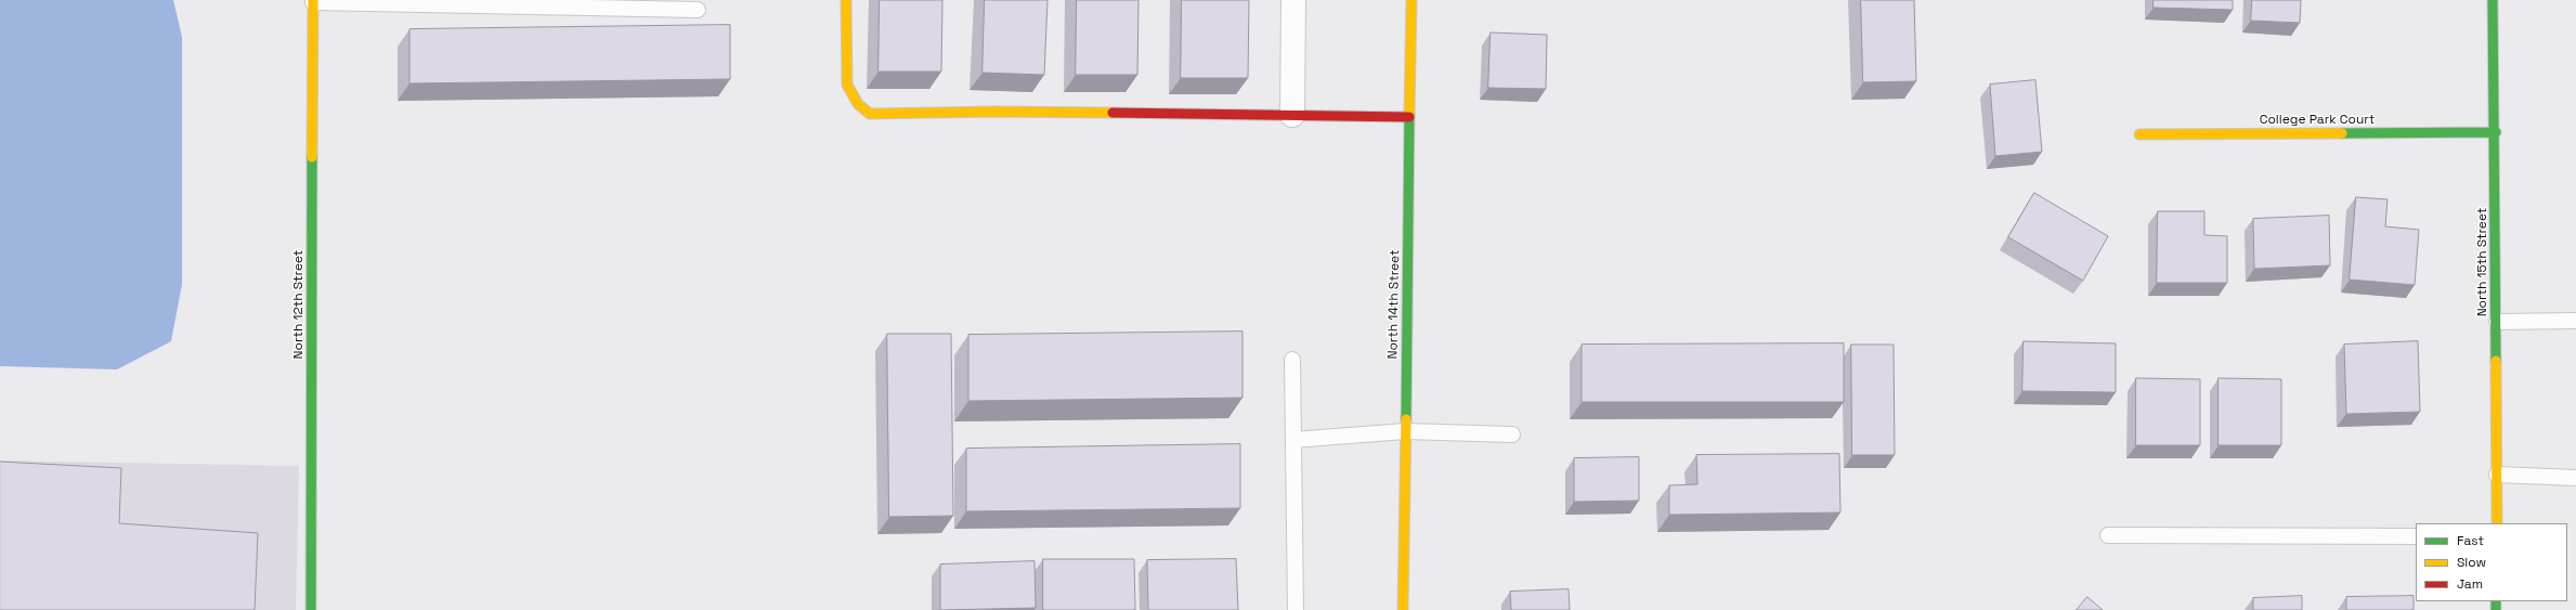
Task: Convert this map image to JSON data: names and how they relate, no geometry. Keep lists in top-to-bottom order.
{
  "streets": {
    "street": [
      "College Park Court",
      "North 15th Street",
      "North 12th Street",
      "North 14th Street"
    ]
  },
  "crossings": [
    ["College Park Court", "North 15th Street"]
  ],
  "legend": ["Fast", "Slow", "Jam"]
}
